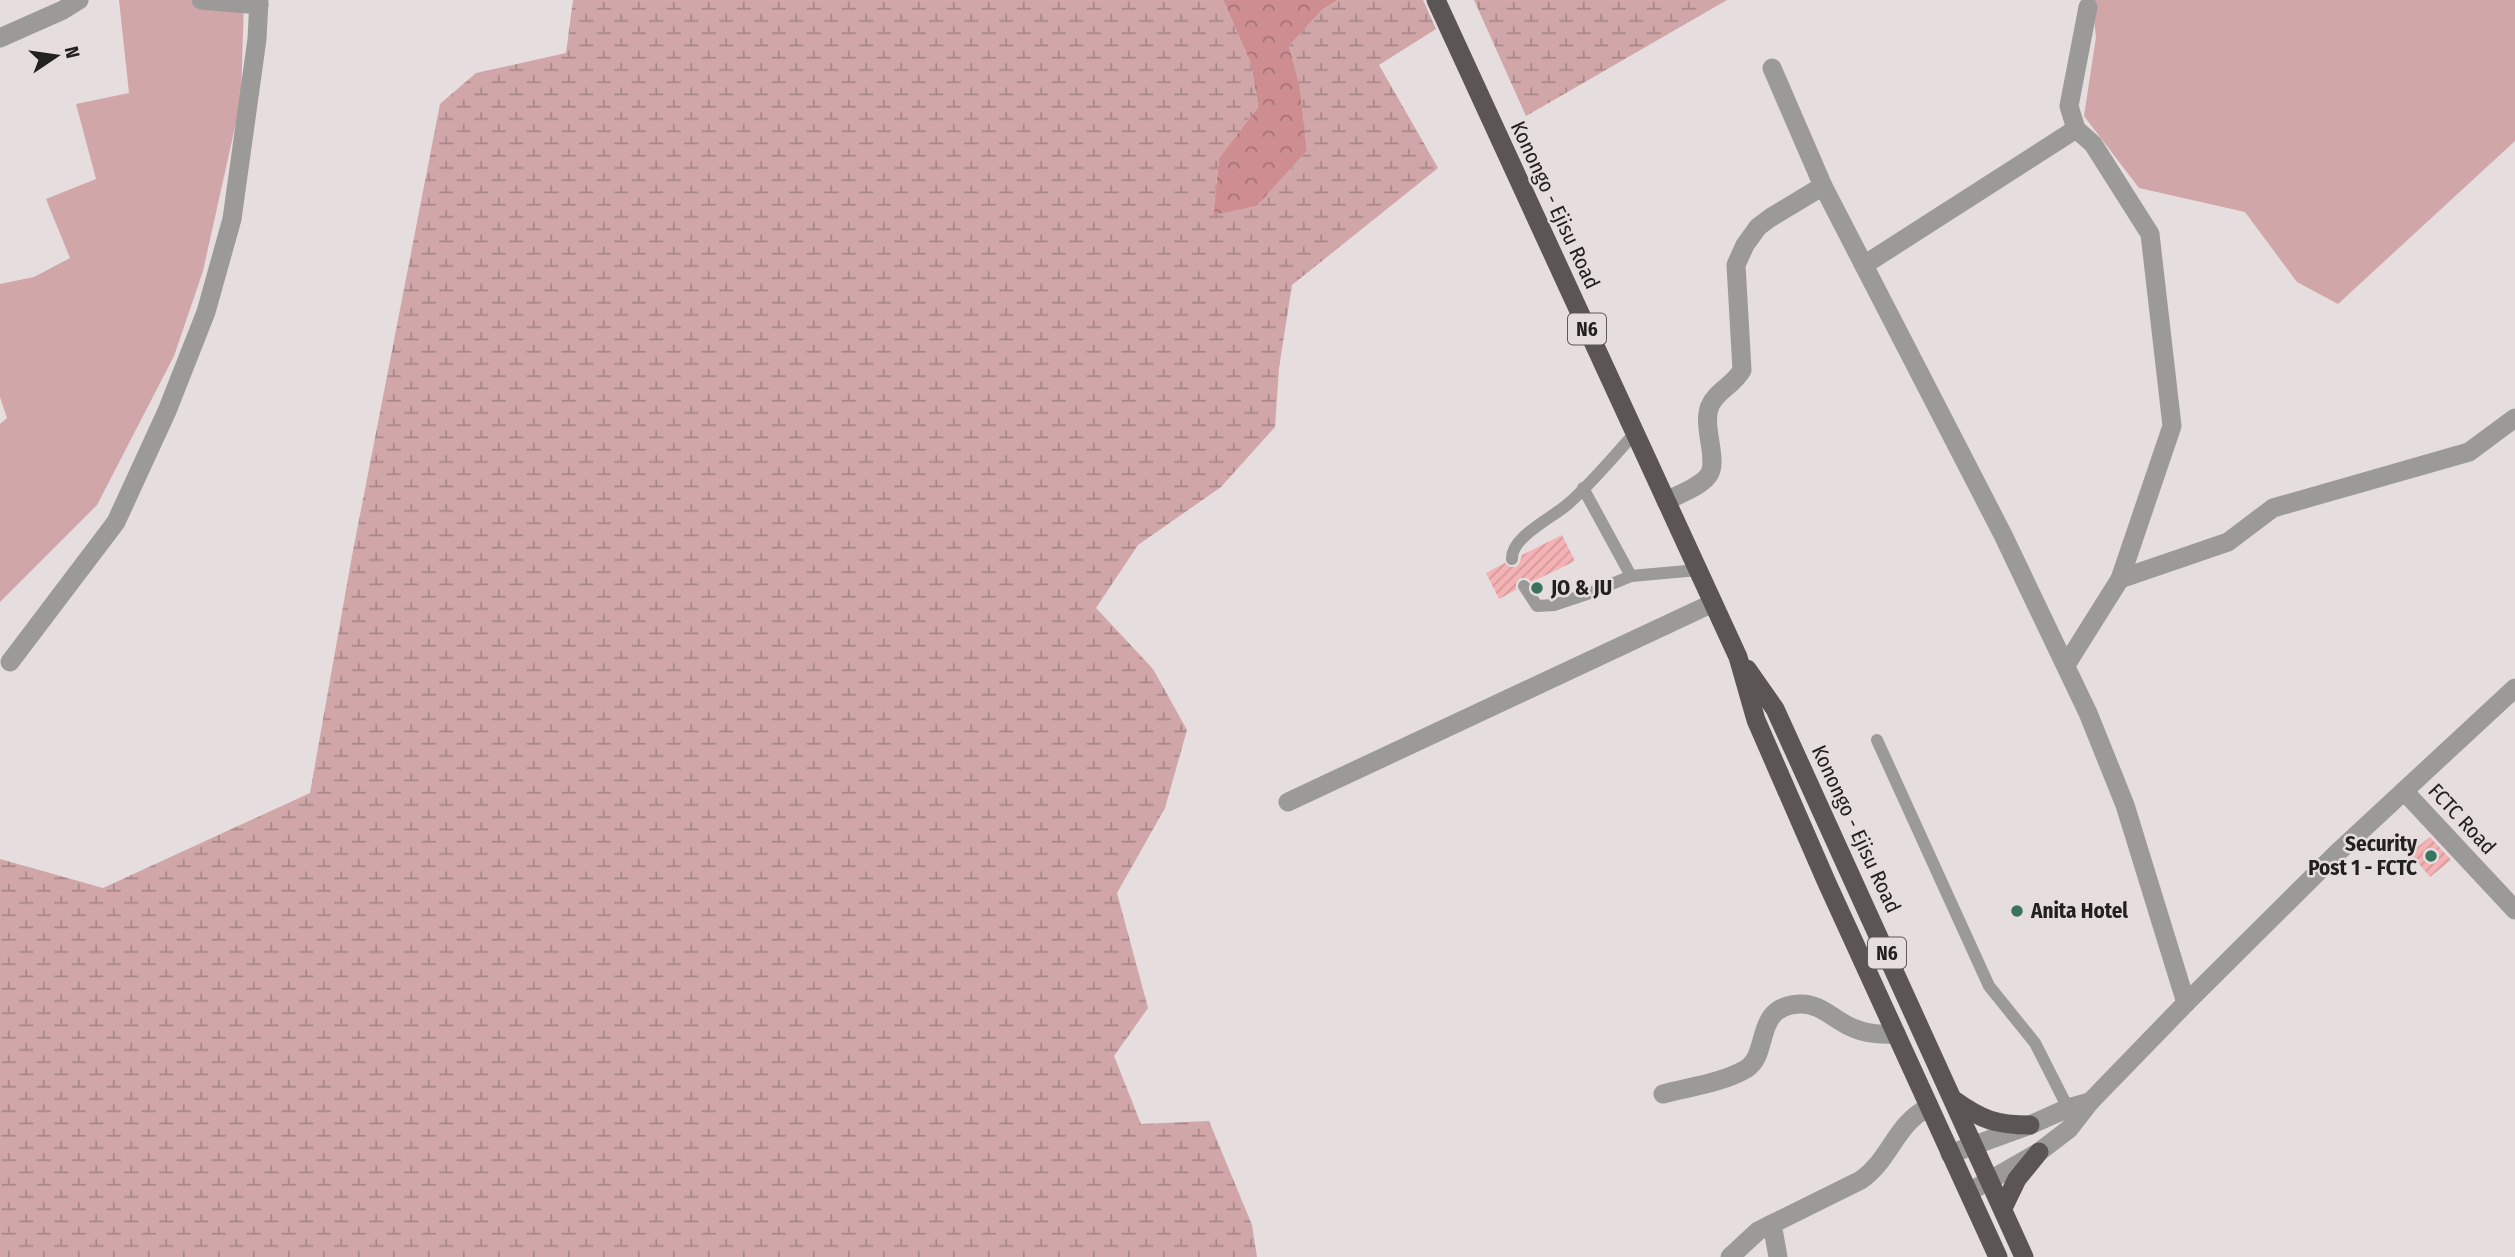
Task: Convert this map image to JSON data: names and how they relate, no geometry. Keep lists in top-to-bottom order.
{
  "streets": {
    "highway": ["Konongo - Ejisu Road", "N6"],
    "street": ["FCTC Road"]
  },
  "places": ["JO & JU", "Security Post 1 - FCTC", "Anita Hotel"],
  "north": "right"
}
